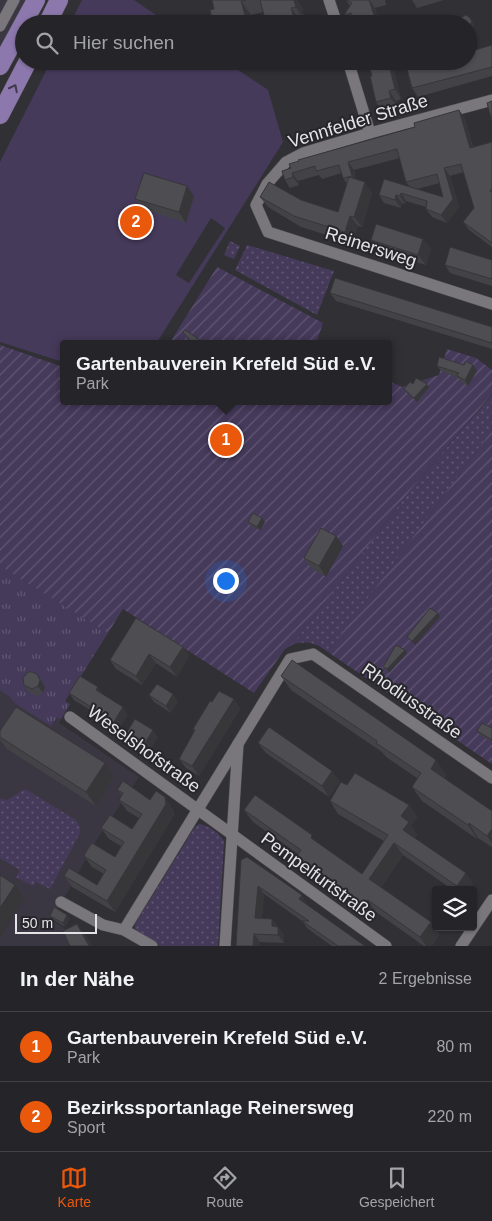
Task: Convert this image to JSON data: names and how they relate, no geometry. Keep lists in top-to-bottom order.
{
  "streets": {
    "street": [
      "Vennfelder Straße",
      "Reinersweg",
      "Rhodiusstraße",
      "Weselshofstraße",
      "Pempelfurtstraße"
    ]
  },
  "crossings": [
    ["Vennfelder Straße", "Reinersweg"],
    ["Weselshofstraße", "Pempelfurtstraße"]
  ],
  "scale_bar": "50 m",
  "page": {
    "search": "Hier suchen",
    "pins": ["2", "1"],
    "popup": ["Gartenbauverein Krefeld Süd e.V.", "Park"],
    "scale": "50 m",
    "heading": ["In der Nähe", "2 Ergebnisse"],
    "list": [
      {
        "mark": "1",
        "name": "Gartenbauverein Krefeld Süd e.V.",
        "note": "Park",
        "value": "80 m"
      },
      {
        "mark": "2",
        "name": "Bezirkssportanlage Reinersweg",
        "note": "Sport",
        "value": "220 m"
      }
    ],
    "nav": ["Karte", "Route", "Gespeichert"]
  }
}
